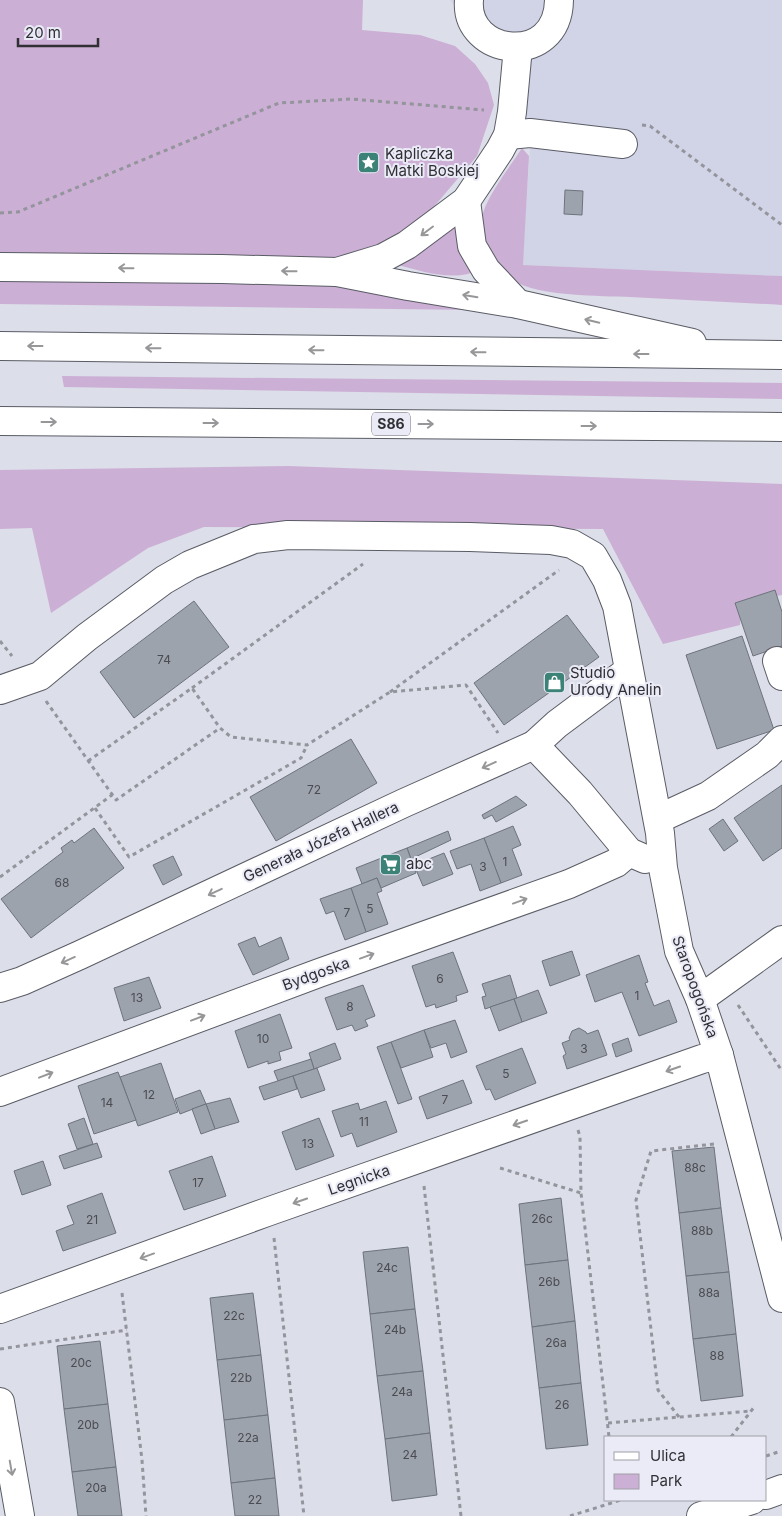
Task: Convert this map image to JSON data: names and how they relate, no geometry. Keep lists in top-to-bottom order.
{
  "streets": {
    "main road": [
      "S86",
      "Generała Józefa Hallera",
      "Bydgoska",
      "Staropogońska",
      "Legnicka"
    ]
  },
  "crossings": [
    ["Generała Józefa Hallera", "Staropogońska"],
    ["Staropogońska", "Legnicka"]
  ],
  "one_way": ["Generała Józefa Hallera", "Bydgoska", "Legnicka"],
  "places": {
    "place": ["Kapliczka Matki Boskiej"],
    "shop": ["Studio Urody Anelin"],
    "supermarket": ["abc"]
  },
  "house_numbers": [
    "74",
    "72",
    "1",
    "3",
    "68",
    "5",
    "7",
    "6",
    "1",
    "13",
    "8",
    "10",
    "3",
    "5",
    "12",
    "7",
    "14",
    "11",
    "13",
    "88c",
    "17",
    "26c",
    "21",
    "88b",
    "24c",
    "26b",
    "88a",
    "22c",
    "24b",
    "26a",
    "88",
    "20c",
    "22b",
    "24a",
    "26",
    "20b",
    "22a",
    "24",
    "20a",
    "22"
  ],
  "legend": ["Ulica", "Park"],
  "scale_bar": "20 m"
}
